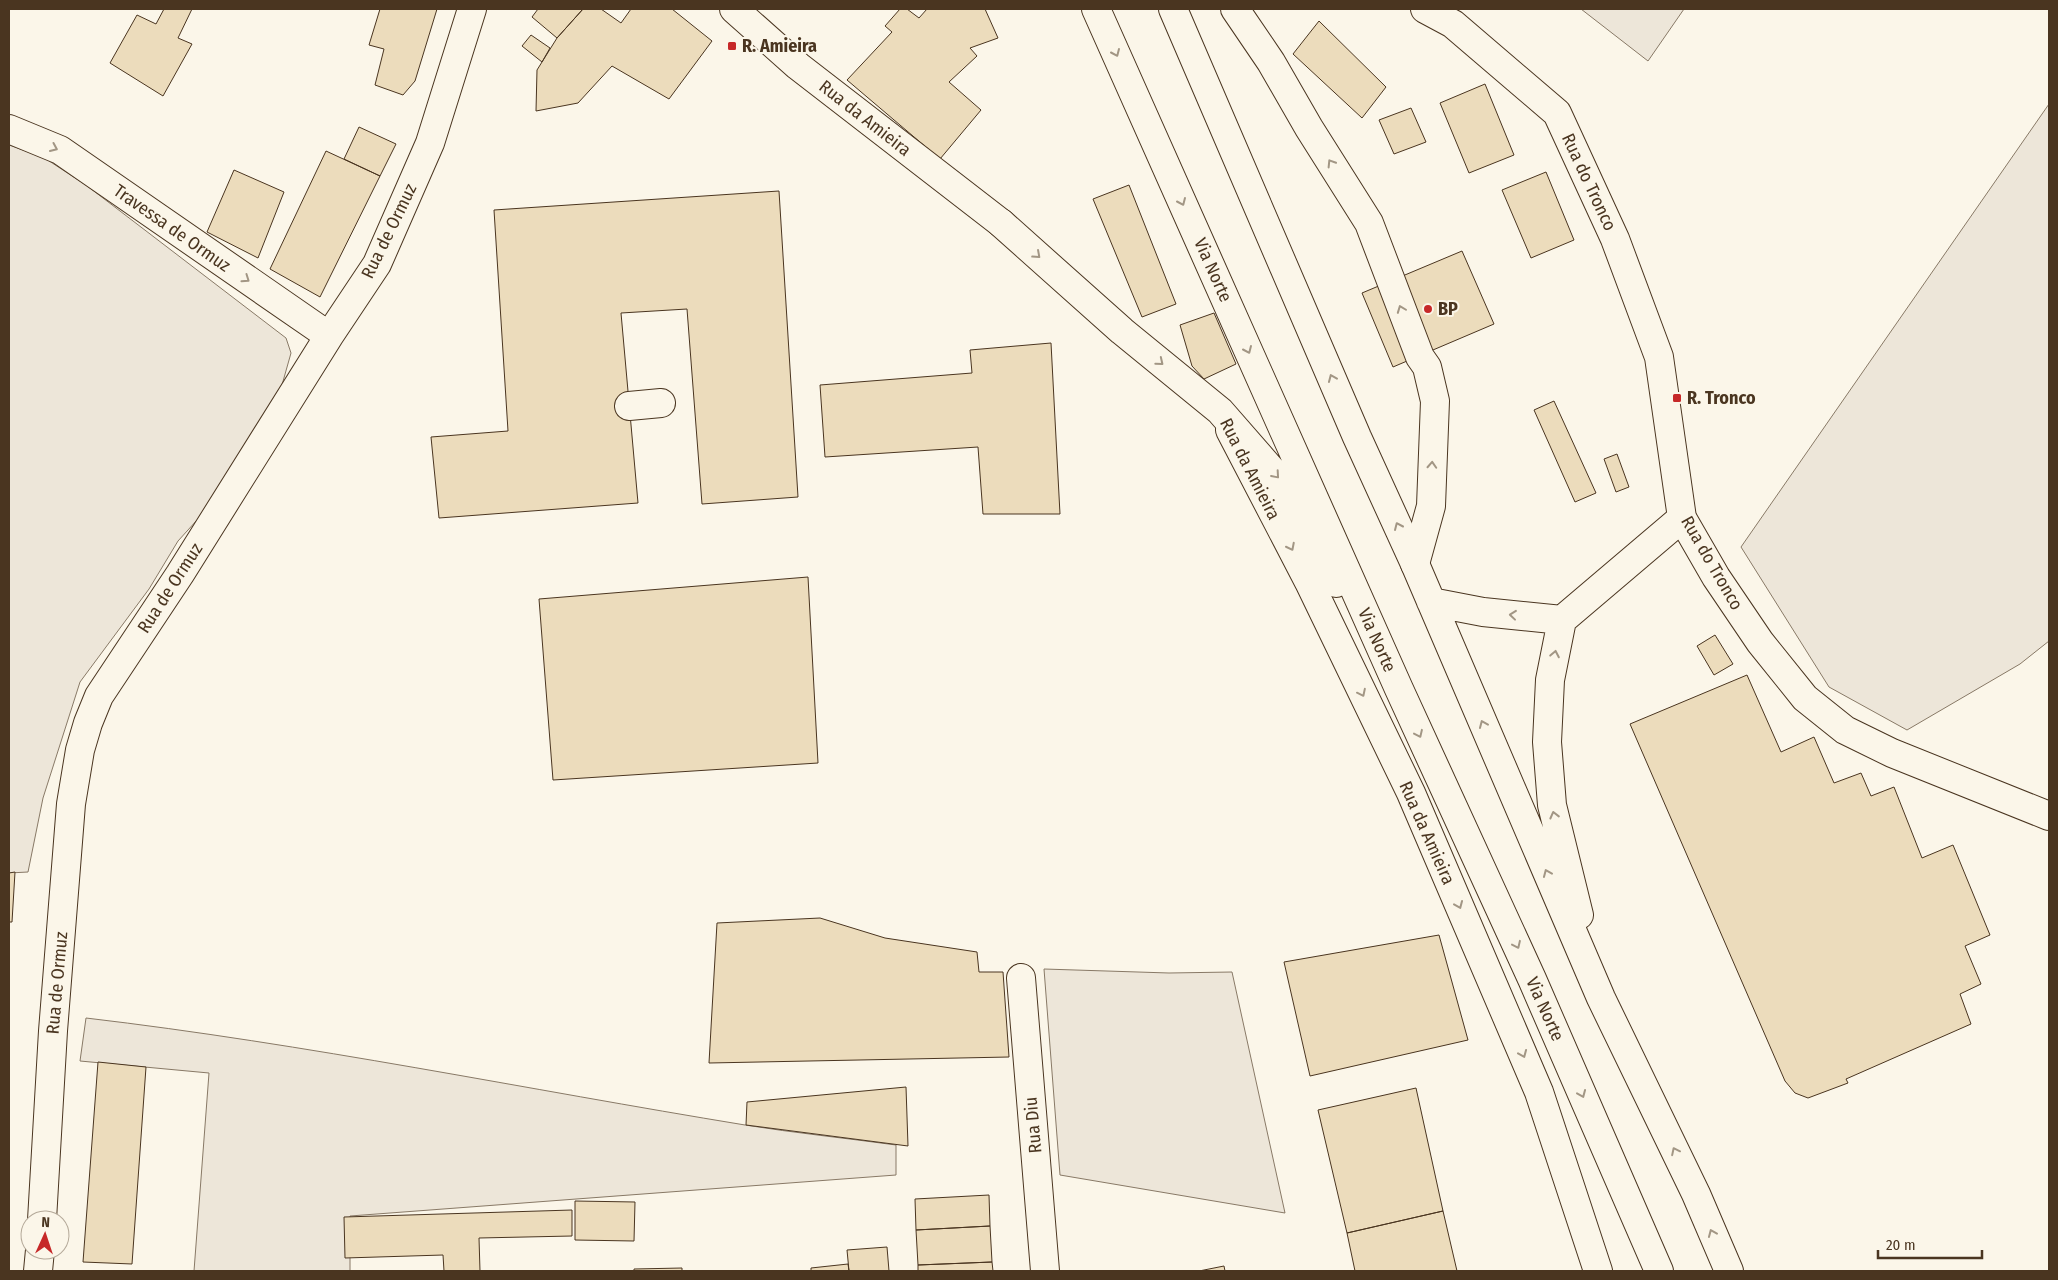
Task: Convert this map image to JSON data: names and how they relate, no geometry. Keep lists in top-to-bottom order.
{
  "streets": {
    "main road": [
      "Rua da Amieira",
      "Rua do Tronco",
      "Travessa de Ormuz",
      "Rua de Ormuz",
      "Via Norte",
      "Rua Diu"
    ]
  },
  "crossings": [
    ["Travessa de Ormuz", "Rua de Ormuz"]
  ],
  "one_way": ["Travessa de Ormuz"],
  "places": {
    "transit": ["R. Amieira", "R. Tronco"],
    "other": ["BP"]
  },
  "scale_bar": "20 m",
  "north": "top"
}
